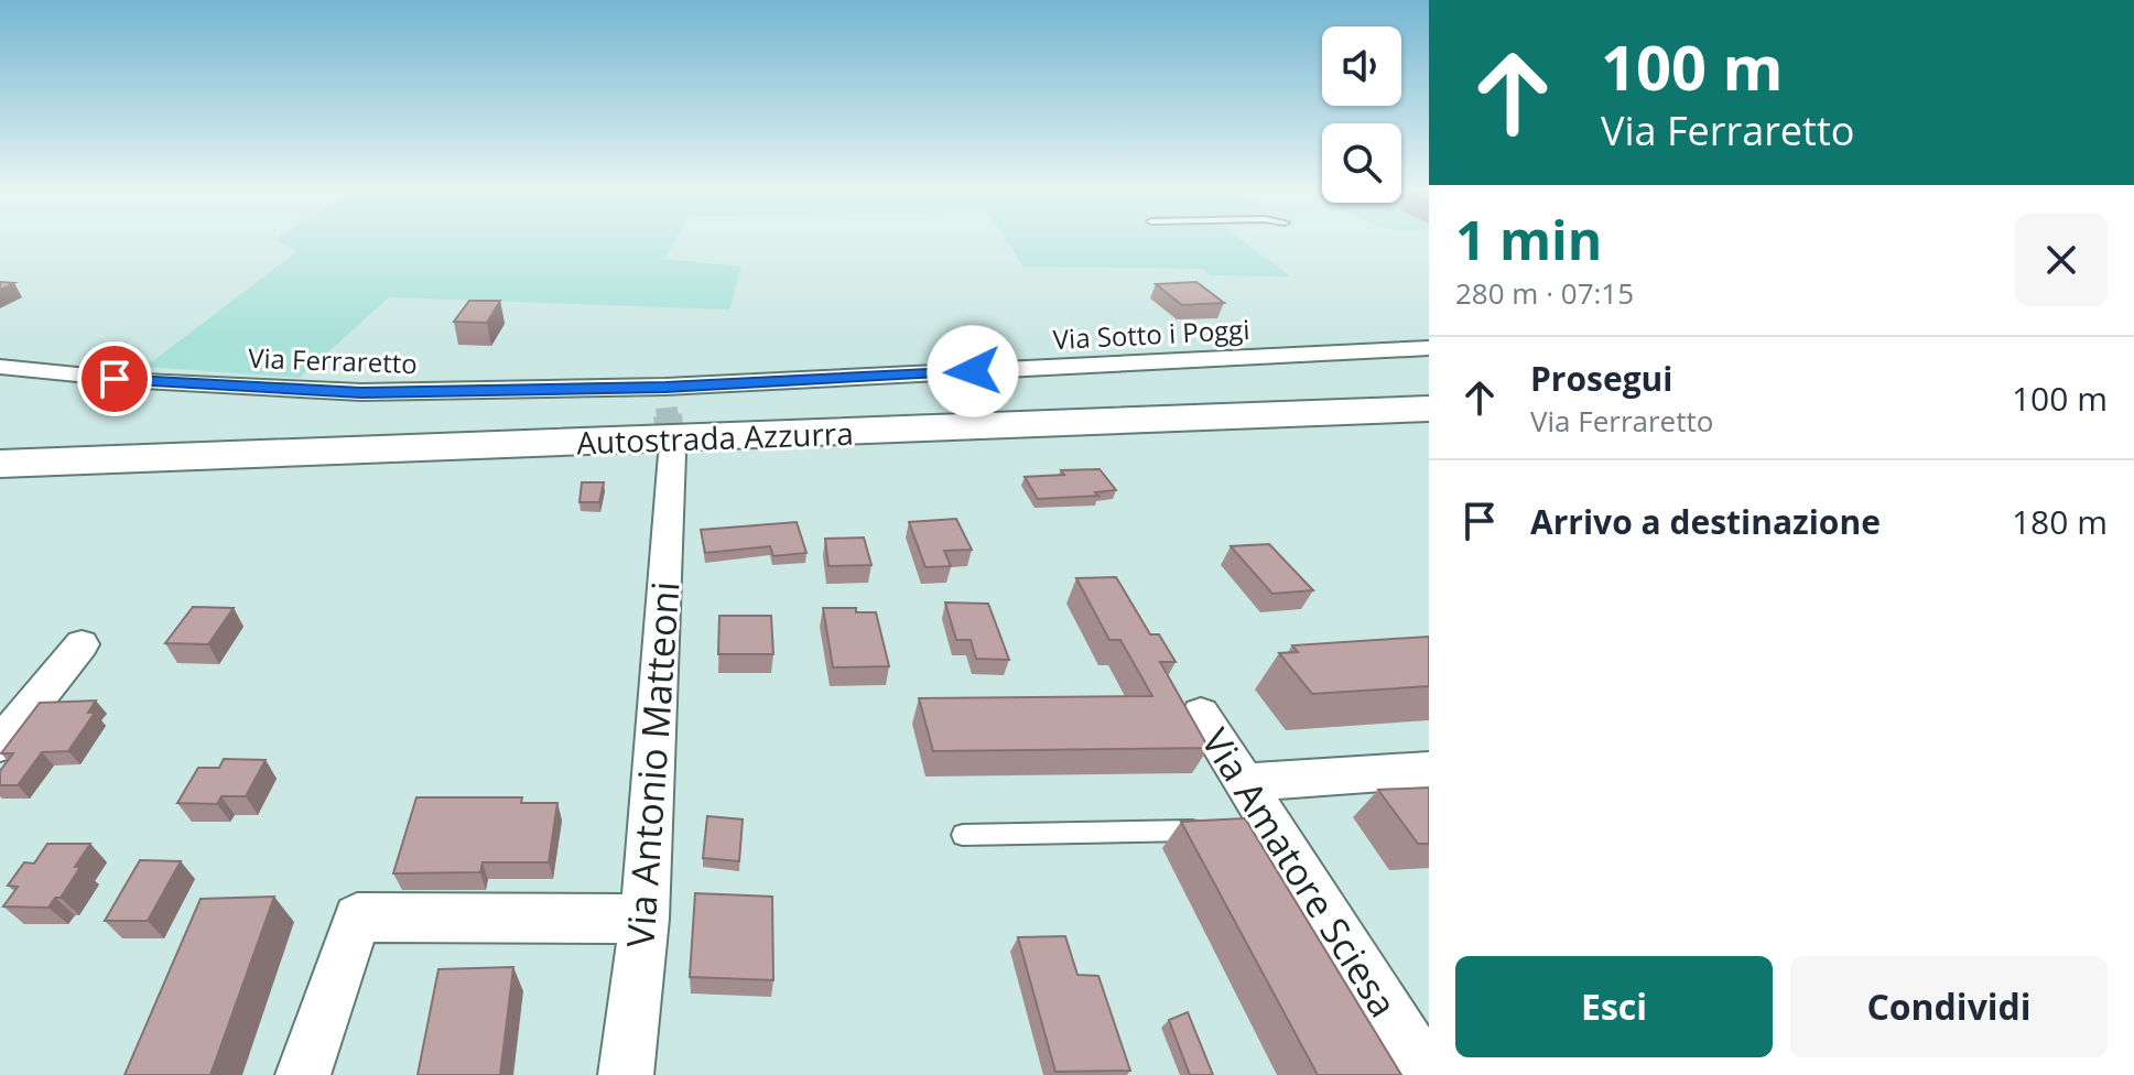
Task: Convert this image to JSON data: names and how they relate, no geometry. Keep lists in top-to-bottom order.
{
  "streets": {
    "highway": ["Autostrada Azzurra"],
    "street": [
      "Via Sotto i Poggi",
      "Via Ferraretto",
      "Via Antonio Matteoni",
      "Via Amatore Sciesa"
    ]
  },
  "crossings": [
    ["Via Sotto i Poggi", "Via Ferraretto"]
  ],
  "page": {
    "turn": ["100 m", "Via Ferraretto"],
    "heading": ["1 min", "280 m · 07:15"],
    "list": [
      {
        "name": "Prosegui",
        "note": "Via Ferraretto",
        "value": "100 m"
      },
      {
        "name": "Arrivo a destinazione",
        "value": "180 m"
      }
    ],
    "buttons": ["Esci", "Condividi"]
  }
}
